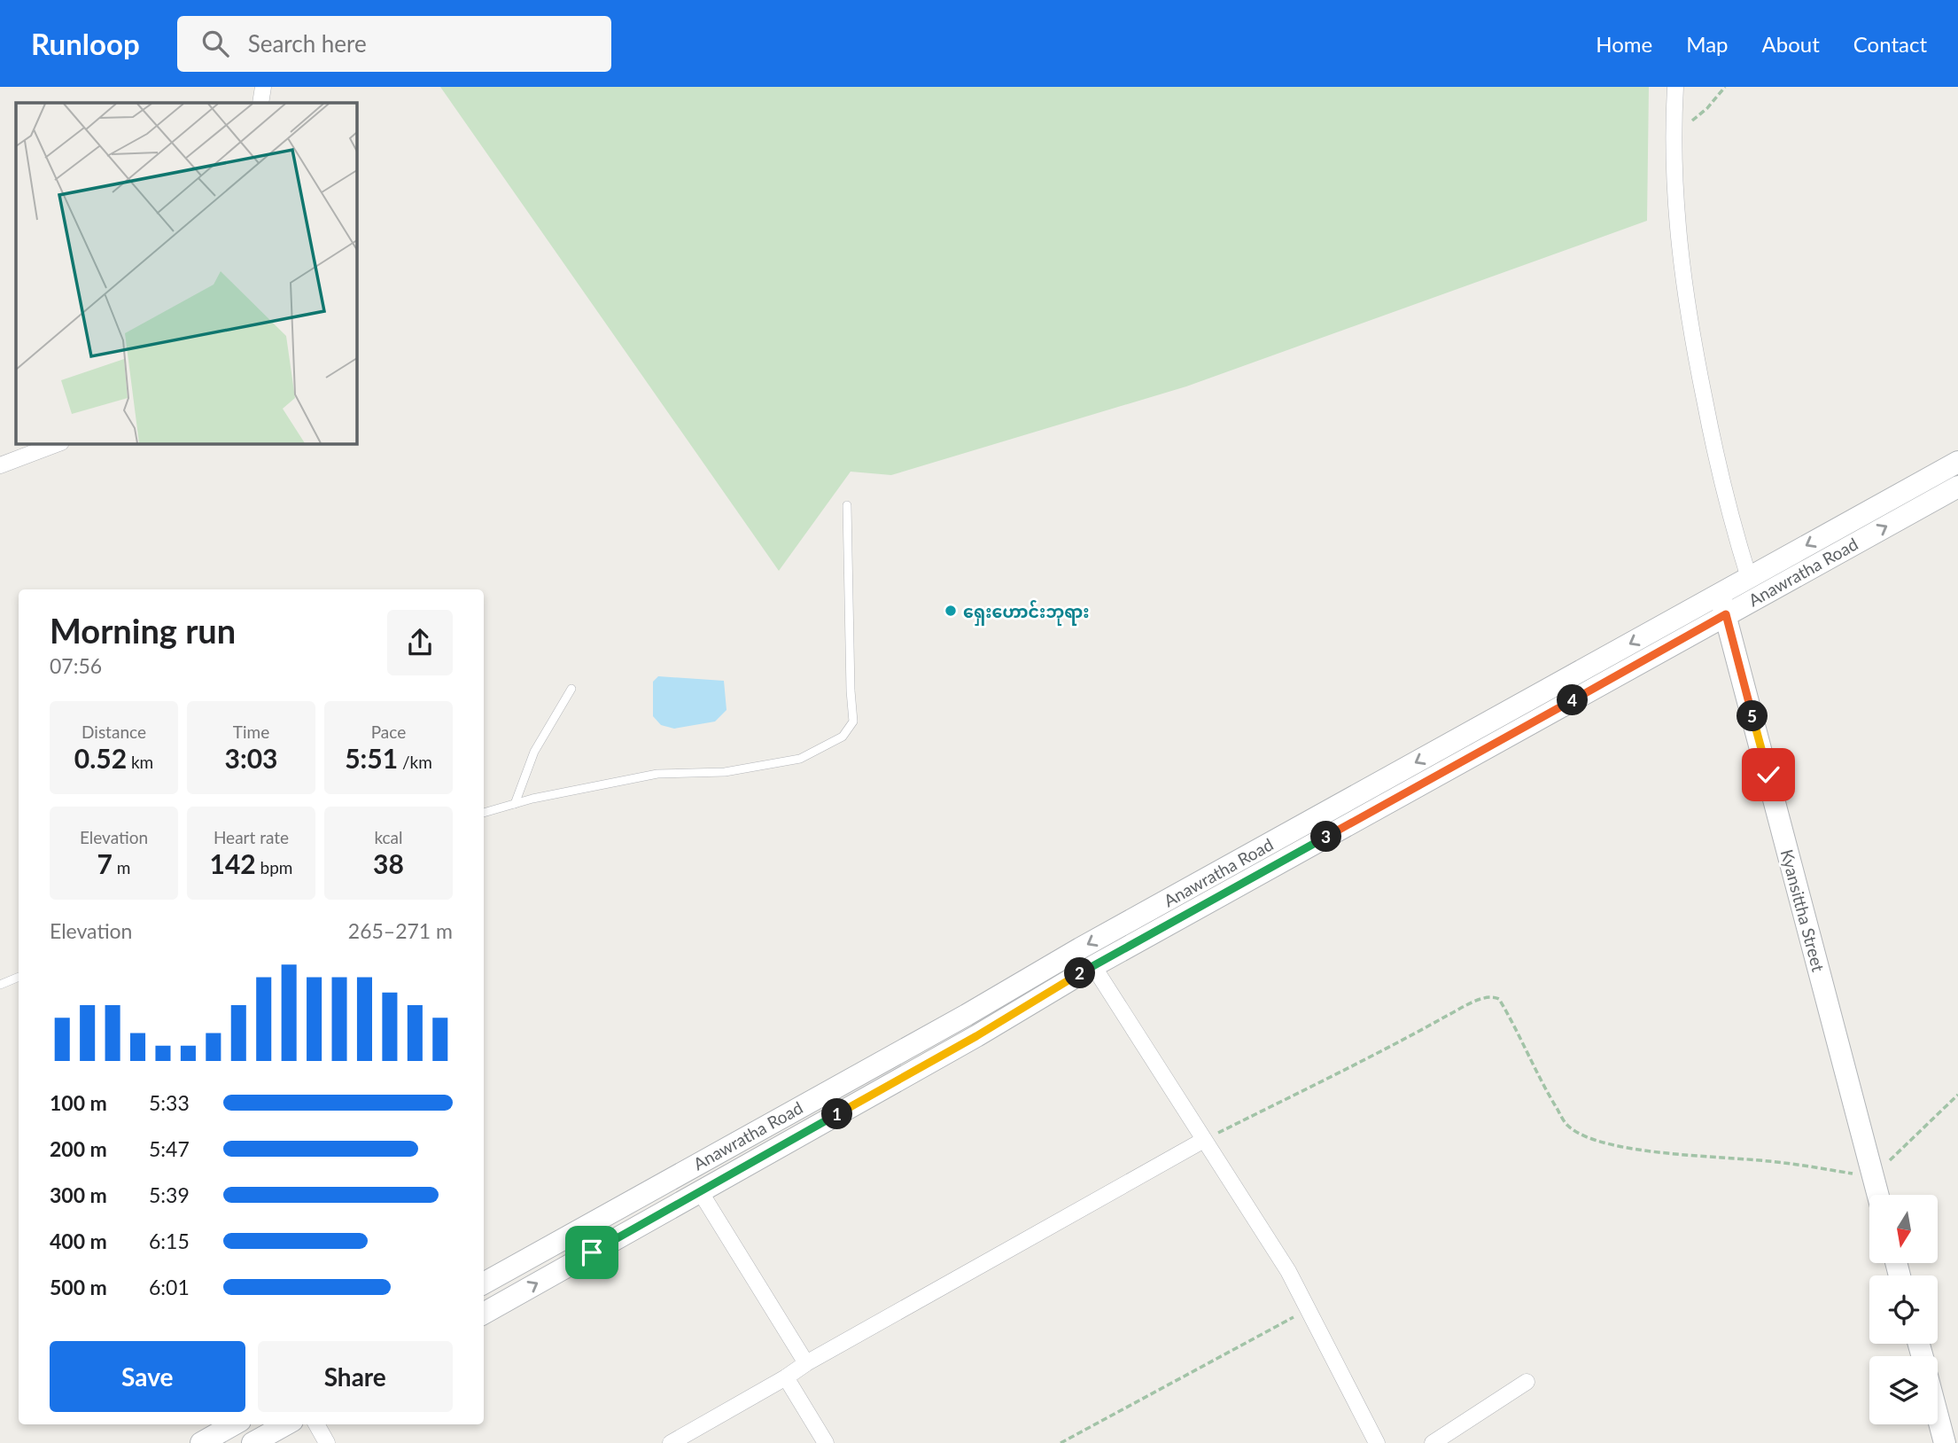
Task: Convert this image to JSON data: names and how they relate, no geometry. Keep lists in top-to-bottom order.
{
  "streets": {
    "main road": ["Anawratha Road", "Kyansittha Street"]
  },
  "crossings": [
    ["Anawratha Road", "Kyansittha Street"]
  ],
  "places": ["ရှေးဟောင်းဘုရား"],
  "north": "bottom",
  "page": {
    "header": "Runloop",
    "search": "Search here",
    "nav": [
      "Home",
      "Map",
      "About",
      "Contact"
    ],
    "heading": ["Morning run", "07:56"],
    "pins": [
      "4",
      "5",
      "3",
      "2",
      "1"
    ],
    "stats": [
      ["Distance", "0.52 km"],
      ["Time", "3:03"],
      ["Pace", "5:51 /km"],
      ["Elevation", "7 m"],
      ["Heart rate", "142 bpm"],
      ["kcal", "38"]
    ],
    "chart": ["Elevation", "265–271 m"],
    "list": [
      {
        "name": "100 m",
        "note": "5:33"
      },
      {
        "name": "200 m",
        "note": "5:47"
      },
      {
        "name": "300 m",
        "note": "5:39"
      },
      {
        "name": "400 m",
        "note": "6:15"
      },
      {
        "name": "500 m",
        "note": "6:01"
      }
    ],
    "buttons": ["Save", "Share"]
  }
}
